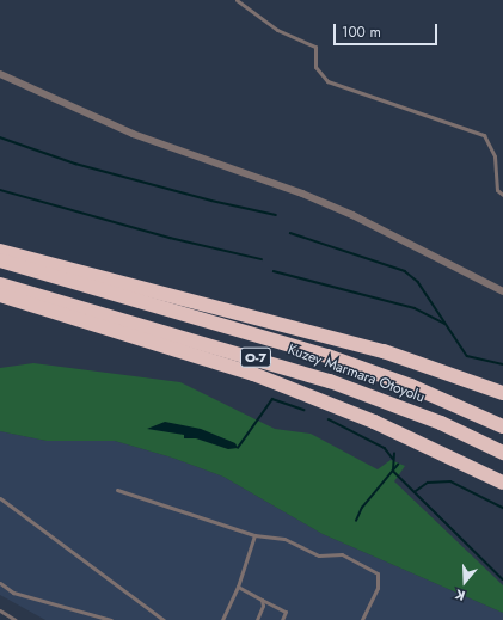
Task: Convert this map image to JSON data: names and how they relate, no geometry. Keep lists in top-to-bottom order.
{
  "streets": {
    "highway": ["O-7", "Kuzey Marmara Otoyolu"]
  },
  "scale_bar": "100 m",
  "north": "bottom"
}
